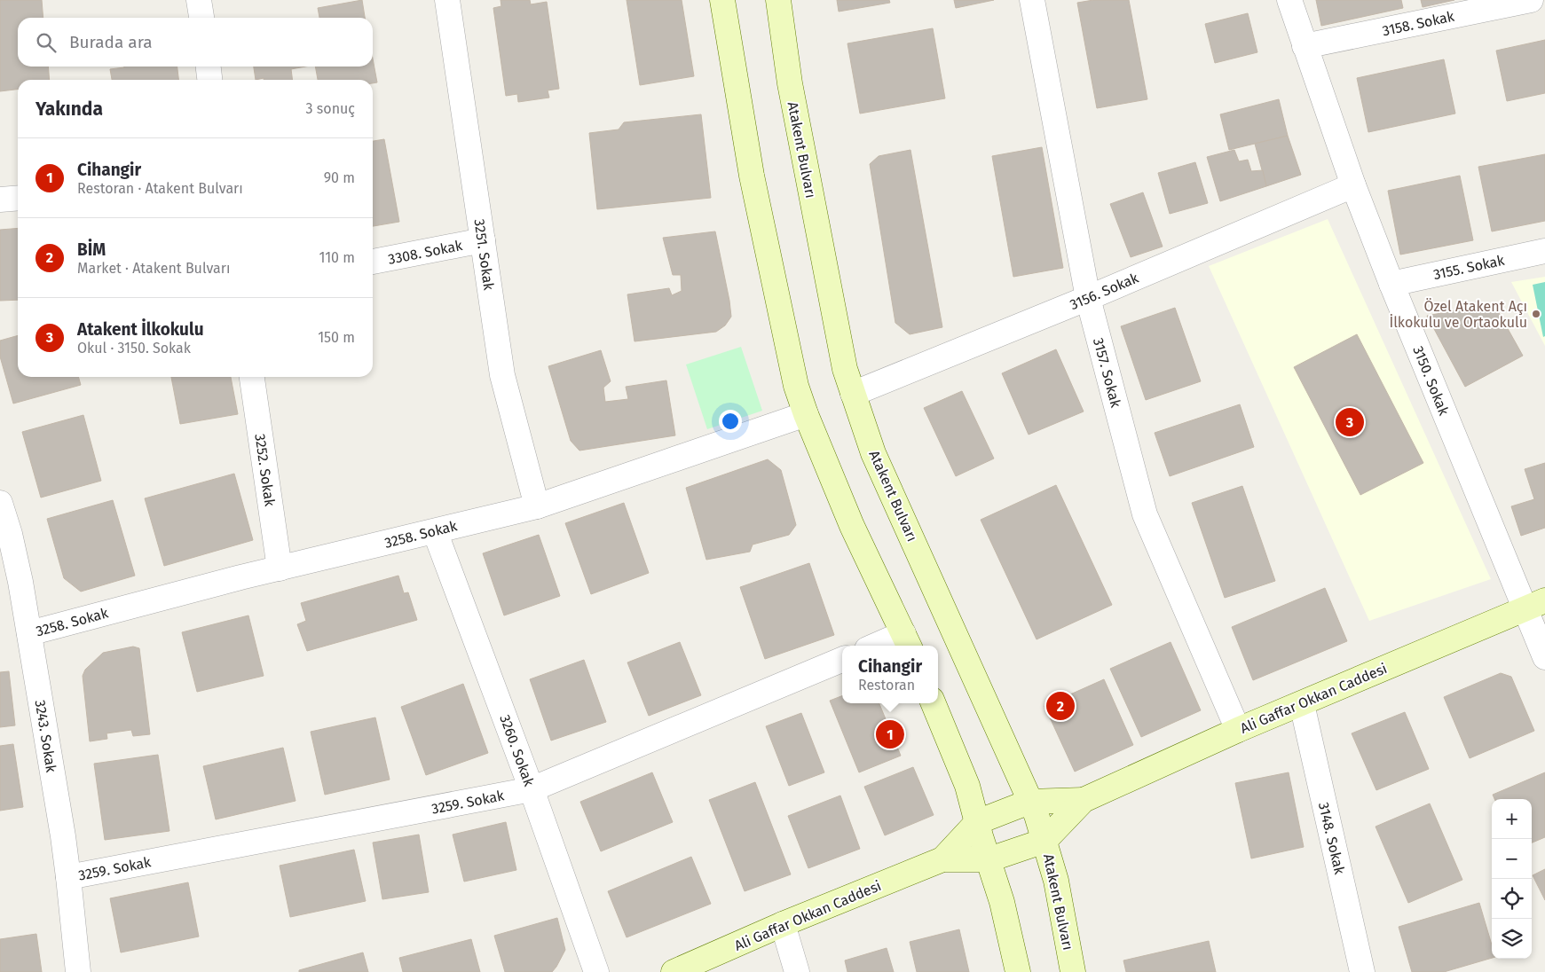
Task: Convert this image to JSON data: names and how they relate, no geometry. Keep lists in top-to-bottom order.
{
  "streets": {
    "main road": ["Atakent Bulvarı", "Ali Gaffar Okkan Caddesi"],
    "street": [
      "3158. Sokak",
      "3308. Sokak",
      "3251. Sokak",
      "3155. Sokak",
      "3156. Sokak",
      "3157. Sokak",
      "3150. Sokak",
      "3252. Sokak",
      "3258. Sokak",
      "3243. Sokak",
      "3260. Sokak",
      "3259. Sokak",
      "3148. Sokak"
    ]
  },
  "crossings": [
    ["3158. Sokak", "3150. Sokak"],
    ["Atakent Bulvarı", "3156. Sokak"],
    ["Atakent Bulvarı", "Ali Gaffar Okkan Caddesi"],
    ["3308. Sokak", "3251. Sokak"],
    ["3251. Sokak", "3258. Sokak"],
    ["3155. Sokak", "3150. Sokak"],
    ["3156. Sokak", "3157. Sokak"],
    ["3156. Sokak", "3150. Sokak"],
    ["3157. Sokak", "Ali Gaffar Okkan Caddesi"],
    ["3150. Sokak", "Ali Gaffar Okkan Caddesi"],
    ["3252. Sokak", "3258. Sokak"],
    ["3258. Sokak", "3243. Sokak"],
    ["3258. Sokak", "3260. Sokak"],
    ["Ali Gaffar Okkan Caddesi", "3148. Sokak"],
    ["3243. Sokak", "3259. Sokak"],
    ["3260. Sokak", "3259. Sokak"]
  ],
  "places": ["Özel Atakent Açı İlkokulu ve Ortaokulu"],
  "page": {
    "search": "Burada ara",
    "heading": ["Yakında", "3 sonuç"],
    "list": [
      {
        "mark": "1",
        "name": "Cihangir",
        "note": "Restoran · Atakent Bulvarı",
        "value": "90 m"
      },
      {
        "mark": "2",
        "name": "BİM",
        "note": "Market · Atakent Bulvarı",
        "value": "110 m"
      },
      {
        "mark": "3",
        "name": "Atakent İlkokulu",
        "note": "Okul · 3150. Sokak",
        "value": "150 m"
      }
    ],
    "pins": ["3", "2", "1"],
    "popup": ["Cihangir", "Restoran"],
    "map_buttons": ["+", "−"]
  }
}
